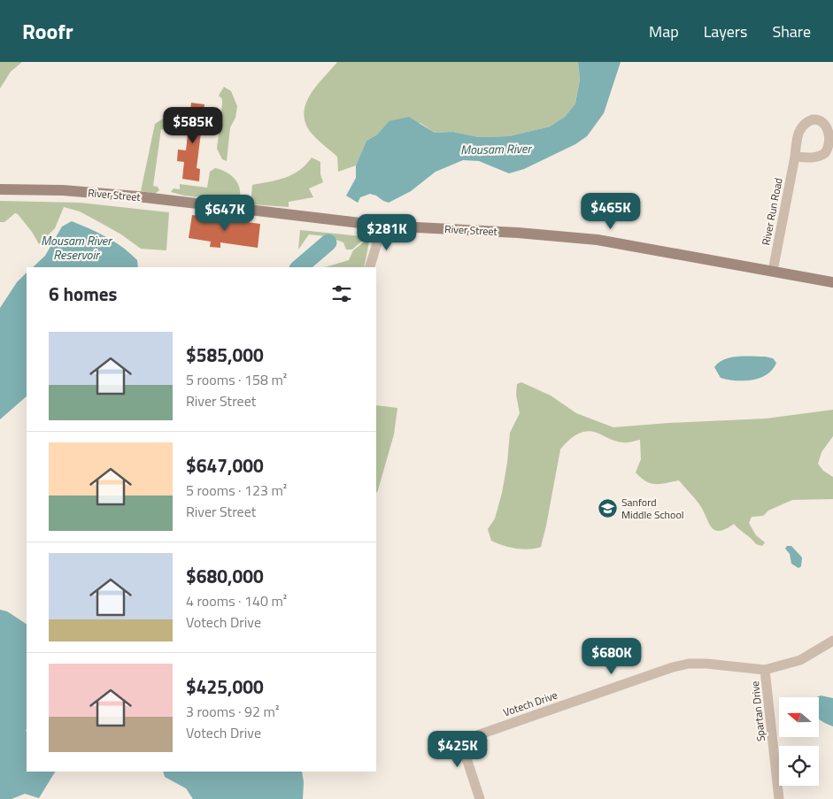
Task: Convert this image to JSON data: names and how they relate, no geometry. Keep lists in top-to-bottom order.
{
  "streets": {
    "street": [
      "River Street",
      "River Run Road",
      "Votech Drive",
      "Spartan Drive"
    ]
  },
  "crossings": [
    ["River Street", "River Run Road"],
    ["Votech Drive", "Spartan Drive"]
  ],
  "water": ["Mousam River", "Mousam River Reservoir"],
  "places": {
    "school or university": ["Sanford Middle School"]
  },
  "north": "left",
  "page": {
    "header": "Roofr",
    "nav": ["Map", "Layers", "Share"],
    "price": [
      "$585K",
      "$465K",
      "$647K",
      "$281K",
      "$680K",
      "$425K"
    ],
    "heading": "6 homes",
    "list": [
      {
        "name": "$585,000",
        "note": "5 rooms · 158 m² · River Street"
      },
      {
        "name": "$647,000",
        "note": "5 rooms · 123 m² · River Street"
      },
      {
        "name": "$680,000",
        "note": "4 rooms · 140 m² · Votech Drive"
      },
      {
        "name": "$425,000",
        "note": "3 rooms · 92 m² · Votech Drive"
      }
    ]
  }
}
